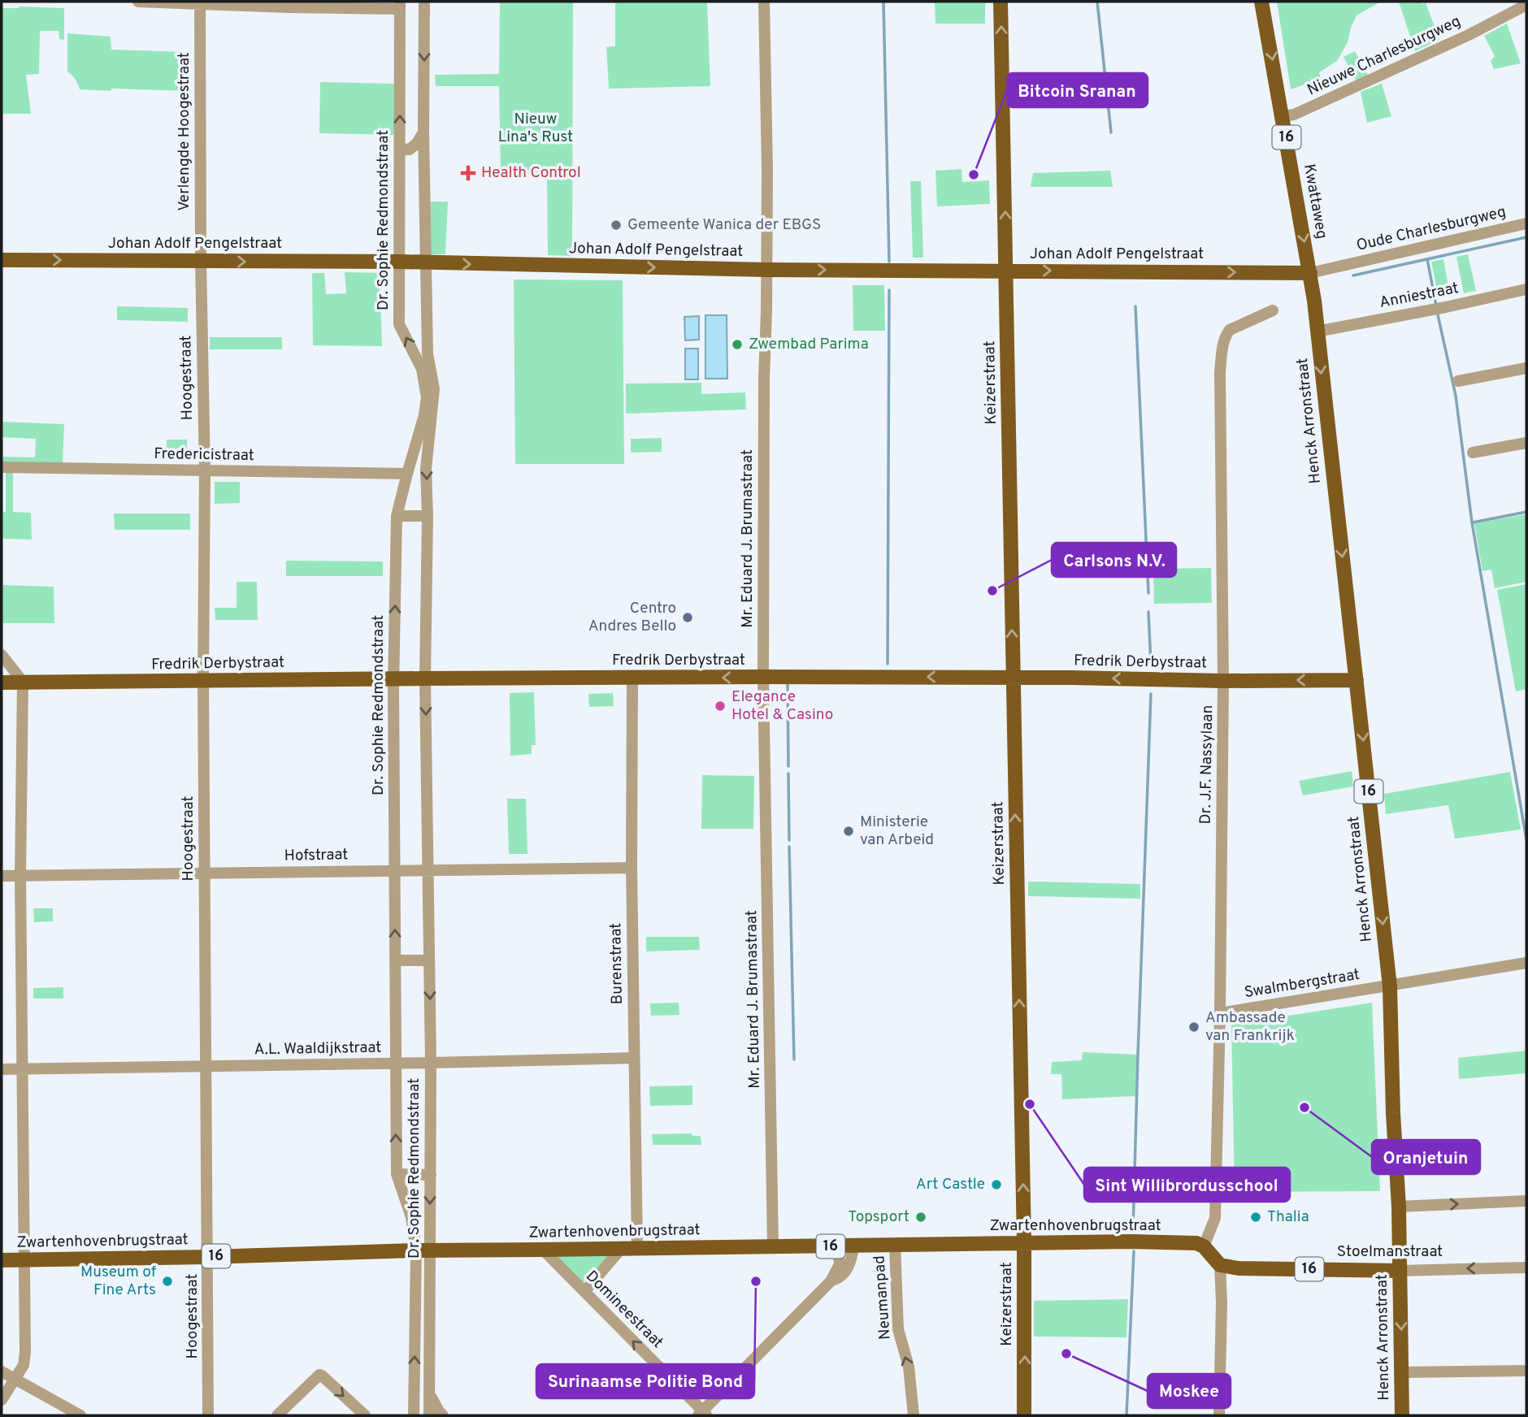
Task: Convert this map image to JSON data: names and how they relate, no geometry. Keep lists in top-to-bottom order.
{
  "streets": {
    "main road": [
      "16",
      "Kwattaweg",
      "Johan Adolf Pengelstraat",
      "Keizerstraat",
      "Henck Arronstraat",
      "Fredrik Derbystraat",
      "Zwartenhovenbrugstraat",
      "Stoelmanstraat"
    ],
    "street": [
      "Nieuwe Charlesburgweg",
      "Verlengde Hoogestraat",
      "Dr. Sophie Redmondstraat",
      "Oude Charlesburgweg",
      "Anniestraat",
      "Hoogestraat",
      "Fredericistraat",
      "Mr. Eduard J. Brumastraat",
      "Dr. J.F. Nassylaan",
      "Hofstraat",
      "Burenstraat",
      "Swalmbergstraat",
      "A.L. Waaldijkstraat",
      "Neumanpad",
      "Domineestraat"
    ]
  },
  "crossings": [
    ["Nieuwe Charlesburgweg", "Kwattaweg"],
    ["Verlengde Hoogestraat", "Johan Adolf Pengelstraat"],
    ["Verlengde Hoogestraat", "Hoogestraat"],
    ["Kwattaweg", "Oude Charlesburgweg"],
    ["Kwattaweg", "Johan Adolf Pengelstraat"],
    ["Kwattaweg", "Henck Arronstraat"],
    ["Dr. Sophie Redmondstraat", "Johan Adolf Pengelstraat"],
    ["Dr. Sophie Redmondstraat", "Fredericistraat"],
    ["Dr. Sophie Redmondstraat", "Fredrik Derbystraat"],
    ["Dr. Sophie Redmondstraat", "Hofstraat"],
    ["Dr. Sophie Redmondstraat", "A.L. Waaldijkstraat"],
    ["Dr. Sophie Redmondstraat", "Zwartenhovenbrugstraat"],
    ["Oude Charlesburgweg", "Johan Adolf Pengelstraat"],
    ["Oude Charlesburgweg", "Henck Arronstraat"],
    ["Johan Adolf Pengelstraat", "Hoogestraat"],
    ["Johan Adolf Pengelstraat", "Keizerstraat"],
    ["Johan Adolf Pengelstraat", "Henck Arronstraat"],
    ["Johan Adolf Pengelstraat", "Mr. Eduard J. Brumastraat"],
    ["Anniestraat", "Henck Arronstraat"],
    ["Hoogestraat", "Fredericistraat"],
    ["Hoogestraat", "Fredrik Derbystraat"],
    ["Hoogestraat", "Hofstraat"],
    ["Hoogestraat", "A.L. Waaldijkstraat"],
    ["Hoogestraat", "Zwartenhovenbrugstraat"],
    ["Keizerstraat", "Fredrik Derbystraat"],
    ["Keizerstraat", "Zwartenhovenbrugstraat"],
    ["Henck Arronstraat", "Fredrik Derbystraat"],
    ["Henck Arronstraat", "Swalmbergstraat"],
    ["Henck Arronstraat", "Stoelmanstraat"],
    ["Mr. Eduard J. Brumastraat", "Fredrik Derbystraat"],
    ["Mr. Eduard J. Brumastraat", "Zwartenhovenbrugstraat"],
    ["Fredrik Derbystraat", "Dr. J.F. Nassylaan"],
    ["Fredrik Derbystraat", "Burenstraat"],
    ["Dr. J.F. Nassylaan", "Swalmbergstraat"],
    ["Dr. J.F. Nassylaan", "Zwartenhovenbrugstraat"],
    ["Hofstraat", "Burenstraat"],
    ["Burenstraat", "A.L. Waaldijkstraat"],
    ["Burenstraat", "Zwartenhovenbrugstraat"],
    ["Zwartenhovenbrugstraat", "Neumanpad"],
    ["Zwartenhovenbrugstraat", "Domineestraat"]
  ],
  "one_way": [
    "Kwattaweg",
    "Johan Adolf Pengelstraat",
    "Keizerstraat",
    "Henck Arronstraat",
    "Fredrik Derbystraat",
    "Stoelmanstraat",
    "Neumanpad",
    "Domineestraat"
  ],
  "parks": ["Nieuw Lina's Rust"],
  "places": {
    "health": ["Health Control"],
    "other": [
      "Bitcoin Sranan",
      "Gemeente Wanica der EBGS",
      "Zwembad Parima",
      "Carlsons N.V.",
      "Centro Andres Bello",
      "Elegance Hotel & Casino",
      "Ministerie van Arbeid",
      "Ambassade van Frankrijk",
      "Sint Willibrordusschool",
      "Oranjetuin",
      "Art Castle",
      "Topsport",
      "Thalia",
      "Museum of Fine Arts",
      "Surinaamse Politie Bond",
      "Moskee"
    ]
  }
}
